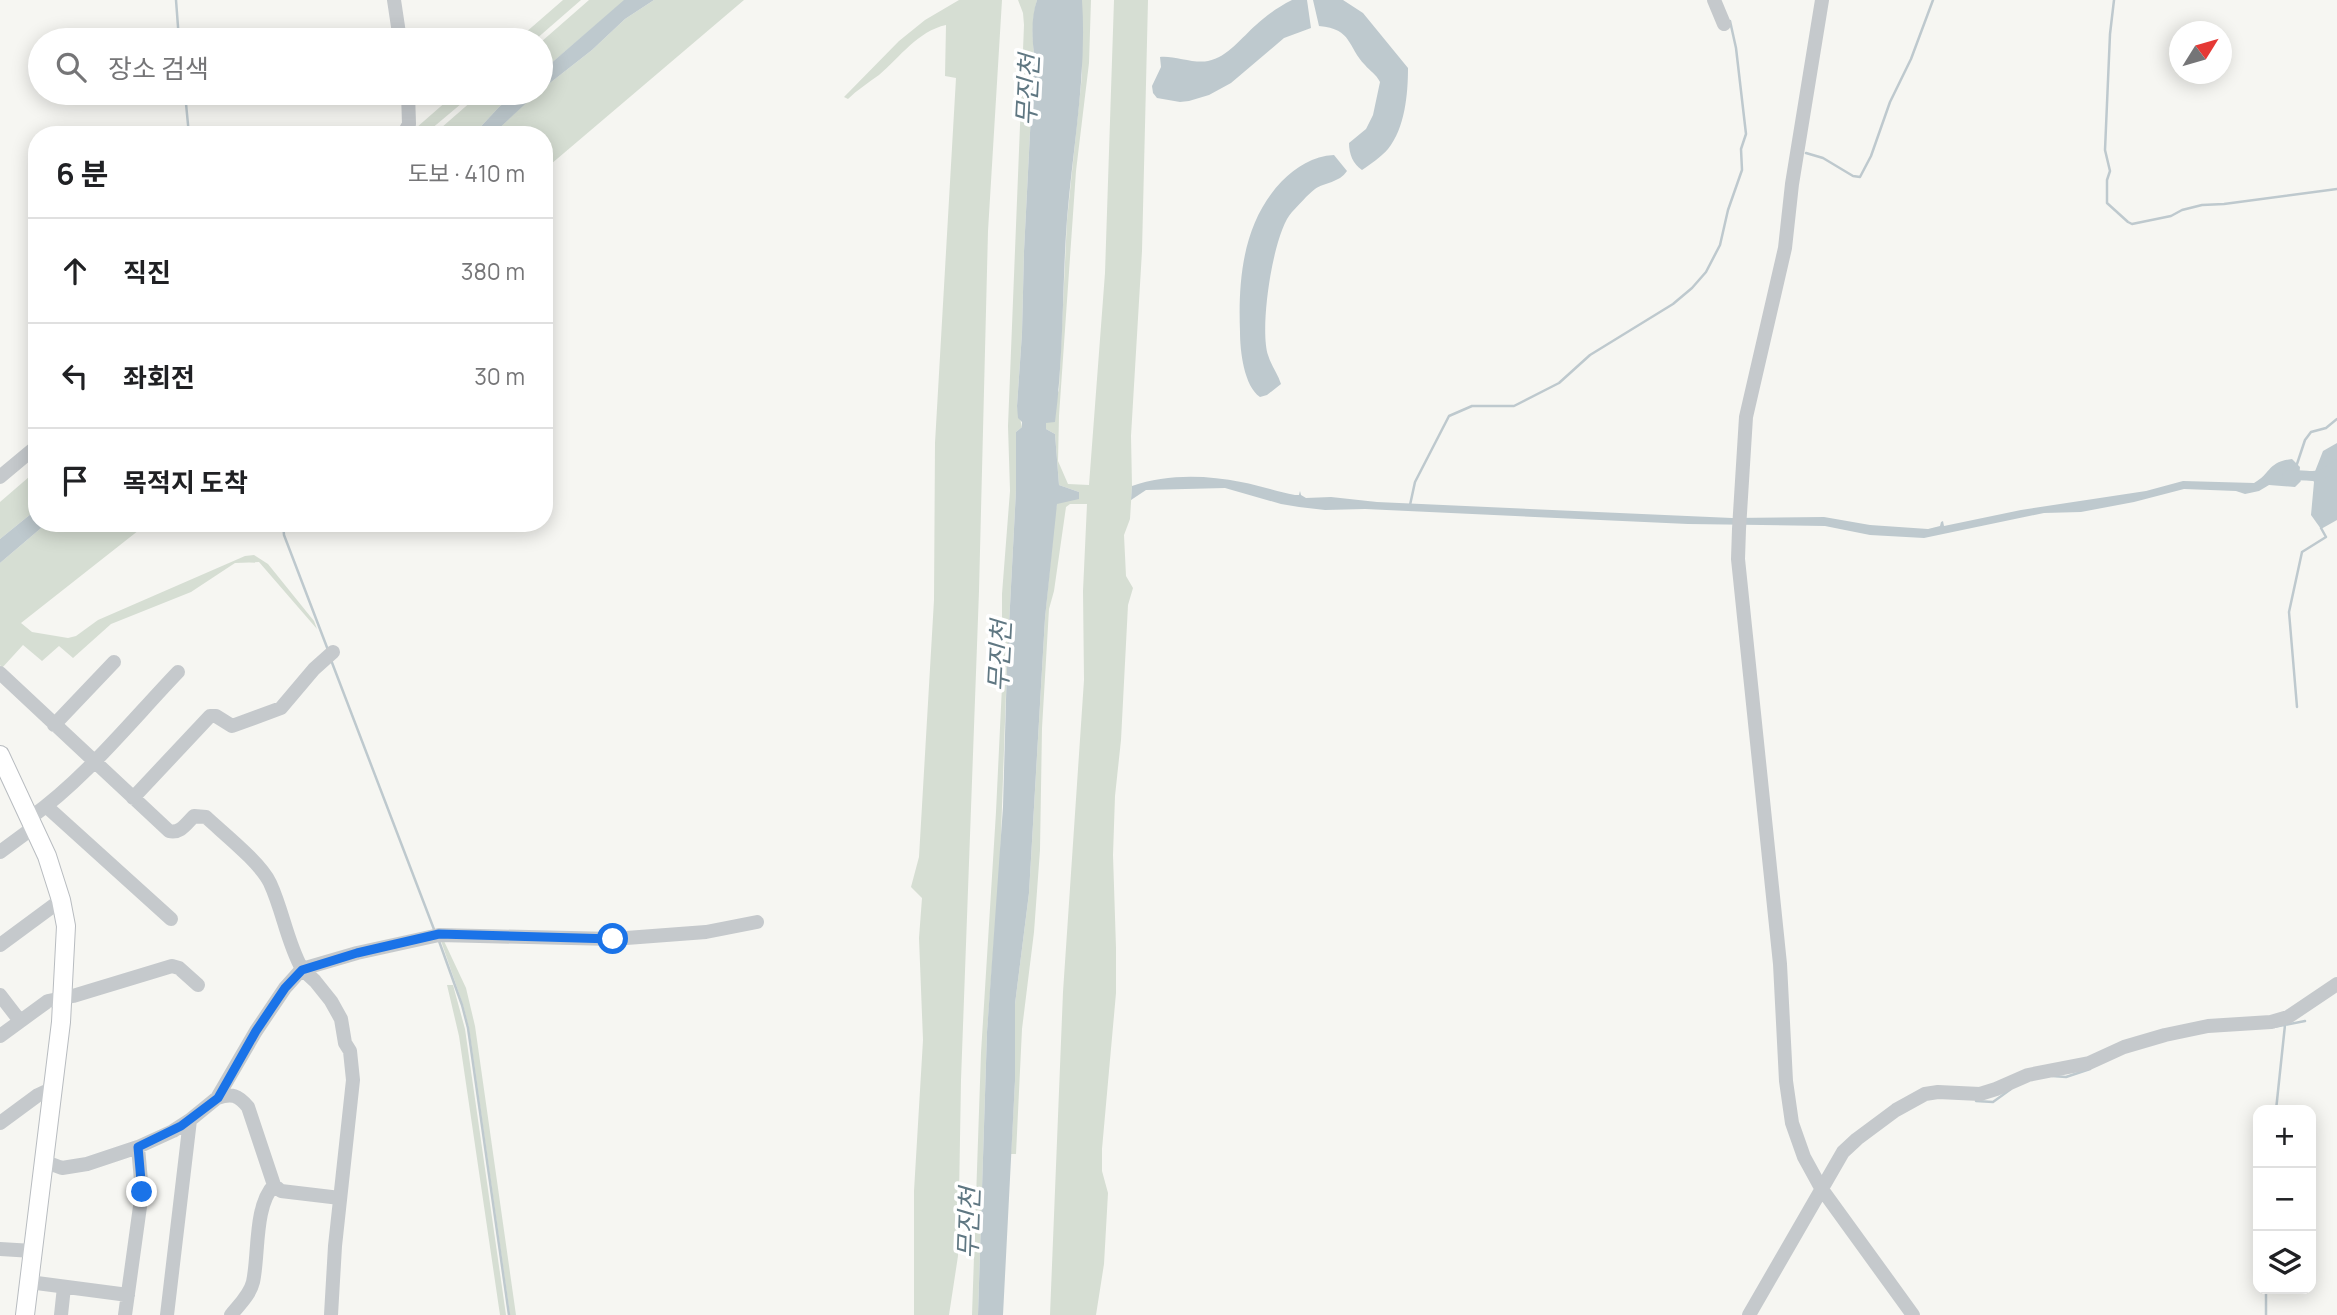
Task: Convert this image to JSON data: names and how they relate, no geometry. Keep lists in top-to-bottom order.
{
  "water": ["무진천"],
  "north": "top right",
  "page": {
    "search": "장소 검색",
    "heading": ["6 분", "도보 · 410 m"],
    "list": [
      ["직진", "380 m"],
      ["좌회전", "30 m"],
      "목적지 도착"
    ],
    "map_buttons": ["+", "−"]
  }
}
